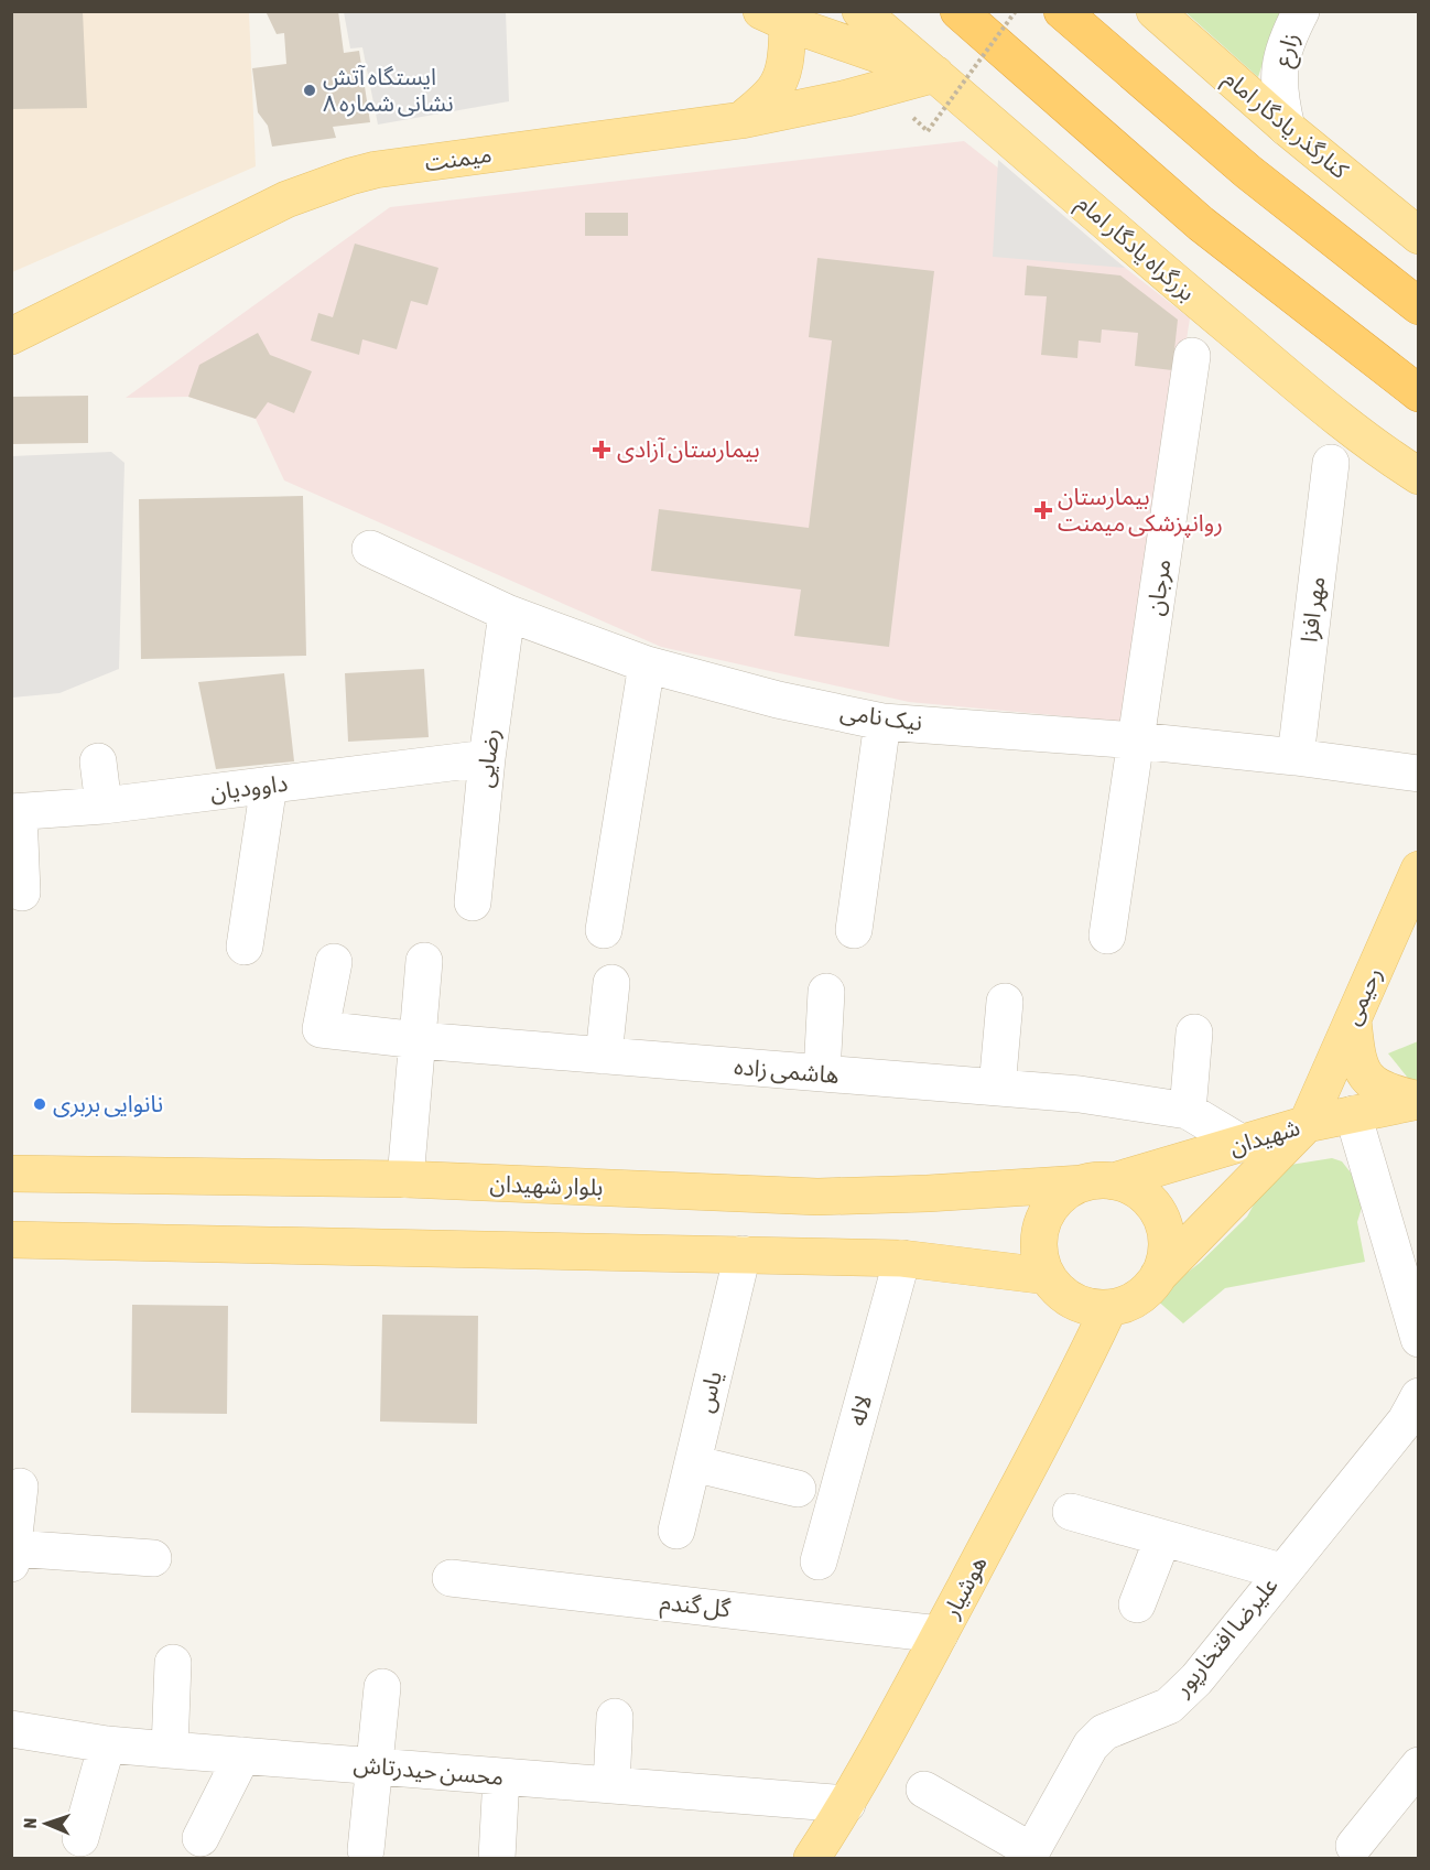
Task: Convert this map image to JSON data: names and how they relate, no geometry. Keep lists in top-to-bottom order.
{
  "streets": {
    "main road": [
      "کنارگذر یادگار امام",
      "میمنت",
      "بزرگراه یادگار امام",
      "رحیمی",
      "شهیدان",
      "بلوار شهیدان",
      "هوشیار"
    ],
    "street": [
      "زارع",
      "مرجان",
      "مهر افزا",
      "نیک نامی",
      "رضایی",
      "داوودیان",
      "هاشمی زاده",
      "یاس",
      "لاله",
      "گل گندم",
      "علیرضا افتخارپور",
      "محسن حیدرتاش"
    ]
  },
  "crossings": [
    ["زارع", "کنارگذر یادگار امام"],
    ["میمنت", "بزرگراه یادگار امام"],
    ["مرجان", "نیک نامی"],
    ["مهر افزا", "نیک نامی"],
    ["نیک نامی", "رضایی"],
    ["رضایی", "داوودیان"],
    ["رحیمی", "شهیدان"],
    ["هاشمی زاده", "شهیدان"],
    ["شهیدان", "بلوار شهیدان"],
    ["شهیدان", "هوشیار"],
    ["بلوار شهیدان", "هوشیار"],
    ["هوشیار", "گل گندم"],
    ["هوشیار", "محسن حیدرتاش"]
  ],
  "places": {
    "other": ["ایستگاه آتش نشانی شماره ۸", "نانوایی بربری"],
    "health": ["بیمارستان آزادی", "بیمارستان روانپزشکی میمنت"]
  },
  "north": "left"
}
